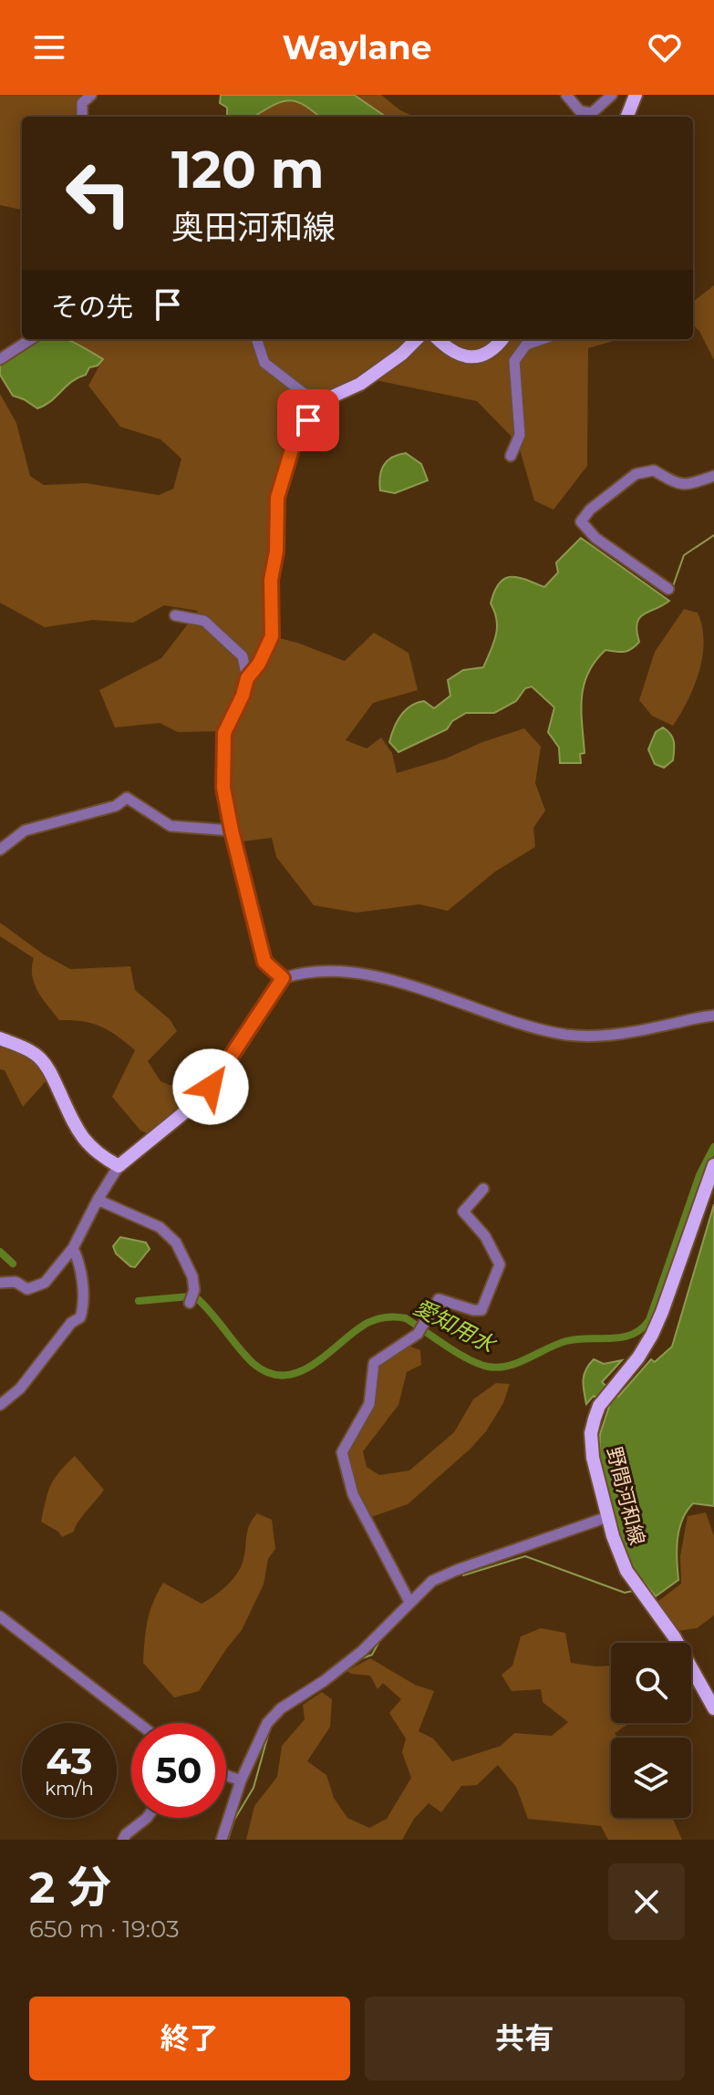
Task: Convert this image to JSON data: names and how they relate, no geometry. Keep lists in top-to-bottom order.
{
  "streets": {
    "main road": ["野間河和線"]
  },
  "water": ["愛知用水"],
  "page": {
    "header": "Waylane",
    "turn": ["120 m", "奥田河和線"],
    "then": "その先",
    "speed": "43 km/h",
    "limit": "50",
    "heading": ["2 分", "650 m · 19:03"],
    "buttons": ["終了", "共有"]
  }
}
